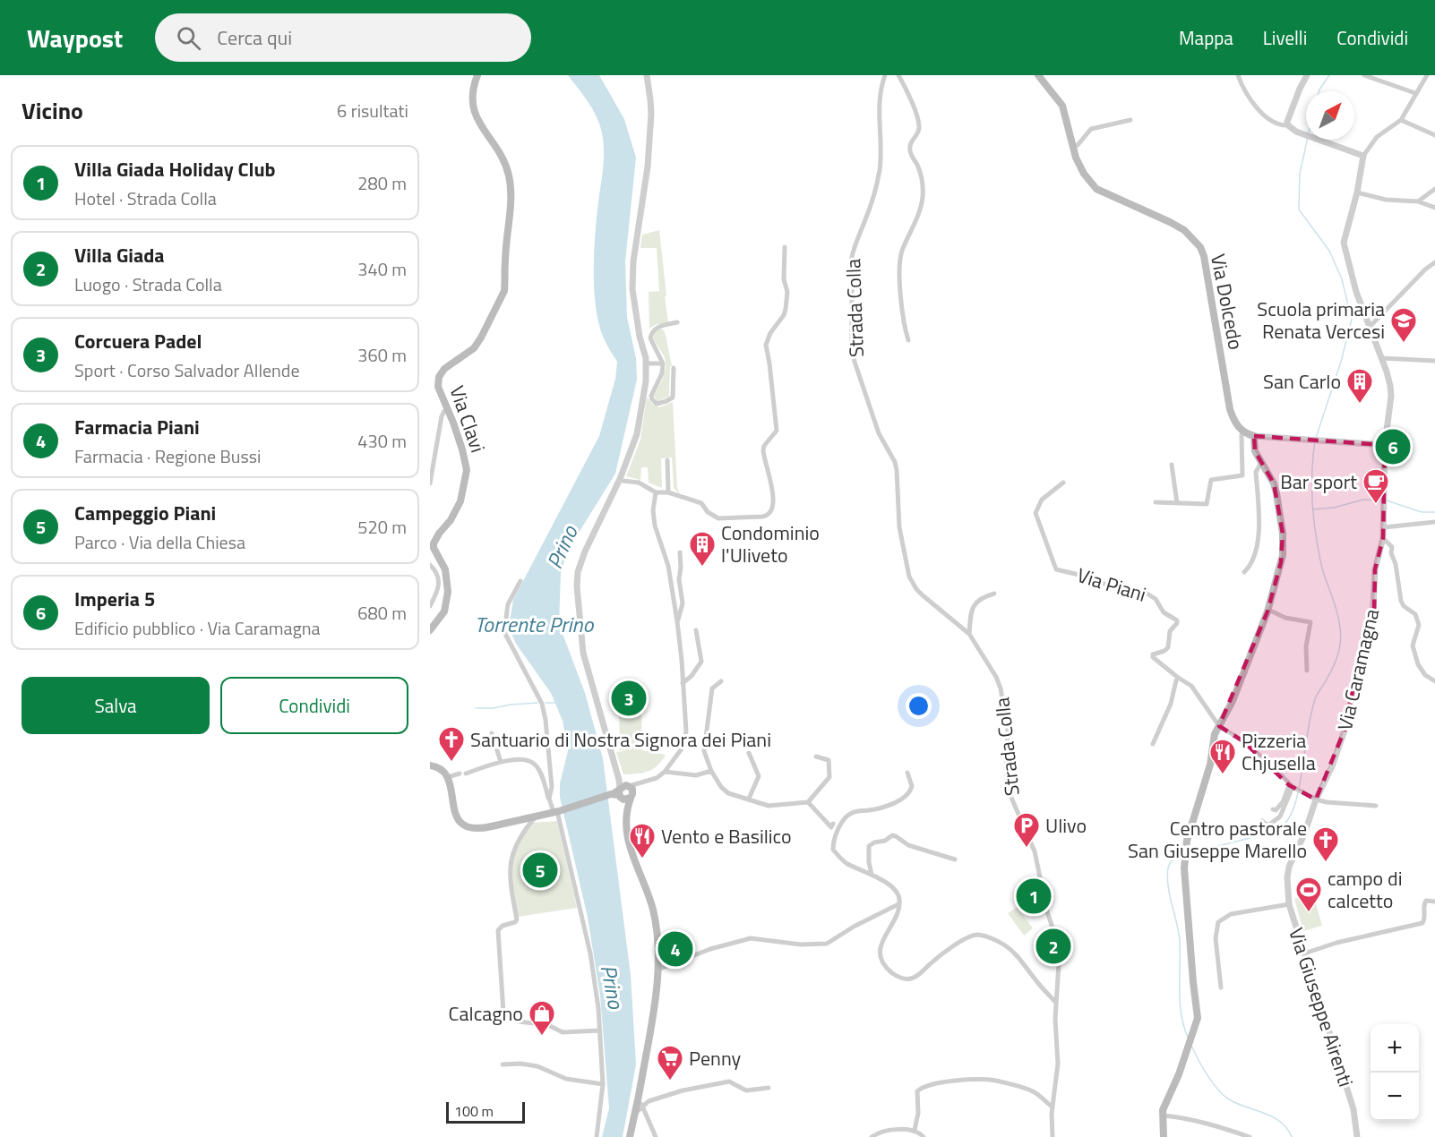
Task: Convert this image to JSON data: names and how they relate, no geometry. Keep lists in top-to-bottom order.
{
  "streets": {
    "main road": ["Via Dolcedo", "Via Clavi"],
    "street": [
      "Strada Colla",
      "Via Piani",
      "Via Caramagna",
      "Via Giuseppe Airenti"
    ]
  },
  "crossings": [
    ["Via Piani", "Via Caramagna"],
    ["Via Caramagna", "Via Giuseppe Airenti"]
  ],
  "water": ["Prino", "Torrente Prino"],
  "places": {
    "school or university": ["Scuola primaria Renata Vercesi"],
    "building": ["San Carlo", "Condominio l'Uliveto"],
    "cafe": ["Bar sport"],
    "church": ["Santuario di Nostra Signora dei Piani", "Centro pastorale San Giuseppe Marello"],
    "restaurant": ["Pizzeria Chjusella", "Vento e Basilico"],
    "parking": ["Ulivo"],
    "sports": ["campo di calcetto"],
    "shop": ["Calcagno"],
    "supermarket": ["Penny"]
  },
  "scale_bar": "100 m",
  "north": "top right",
  "page": {
    "header": "Waypost",
    "search": "Cerca qui",
    "nav": ["Mappa", "Livelli", "Condividi"],
    "heading": ["Vicino", "6 risultati"],
    "list": [
      {
        "mark": "1",
        "name": "Villa Giada Holiday Club",
        "note": "Hotel · Strada Colla",
        "value": "280 m"
      },
      {
        "mark": "2",
        "name": "Villa Giada",
        "note": "Luogo · Strada Colla",
        "value": "340 m"
      },
      {
        "mark": "3",
        "name": "Corcuera Padel",
        "note": "Sport · Corso Salvador Allende",
        "value": "360 m"
      },
      {
        "mark": "4",
        "name": "Farmacia Piani",
        "note": "Farmacia · Regione Bussi",
        "value": "430 m"
      },
      {
        "mark": "5",
        "name": "Campeggio Piani",
        "note": "Parco · Via della Chiesa",
        "value": "520 m"
      },
      {
        "mark": "6",
        "name": "Imperia 5",
        "note": "Edificio pubblico · Via Caramagna",
        "value": "680 m"
      }
    ],
    "pins": [
      "6",
      "3",
      "5",
      "1",
      "2",
      "4"
    ],
    "buttons": ["Salva", "Condividi"],
    "map_buttons": ["+", "−"],
    "scale": "100 m"
  }
}
